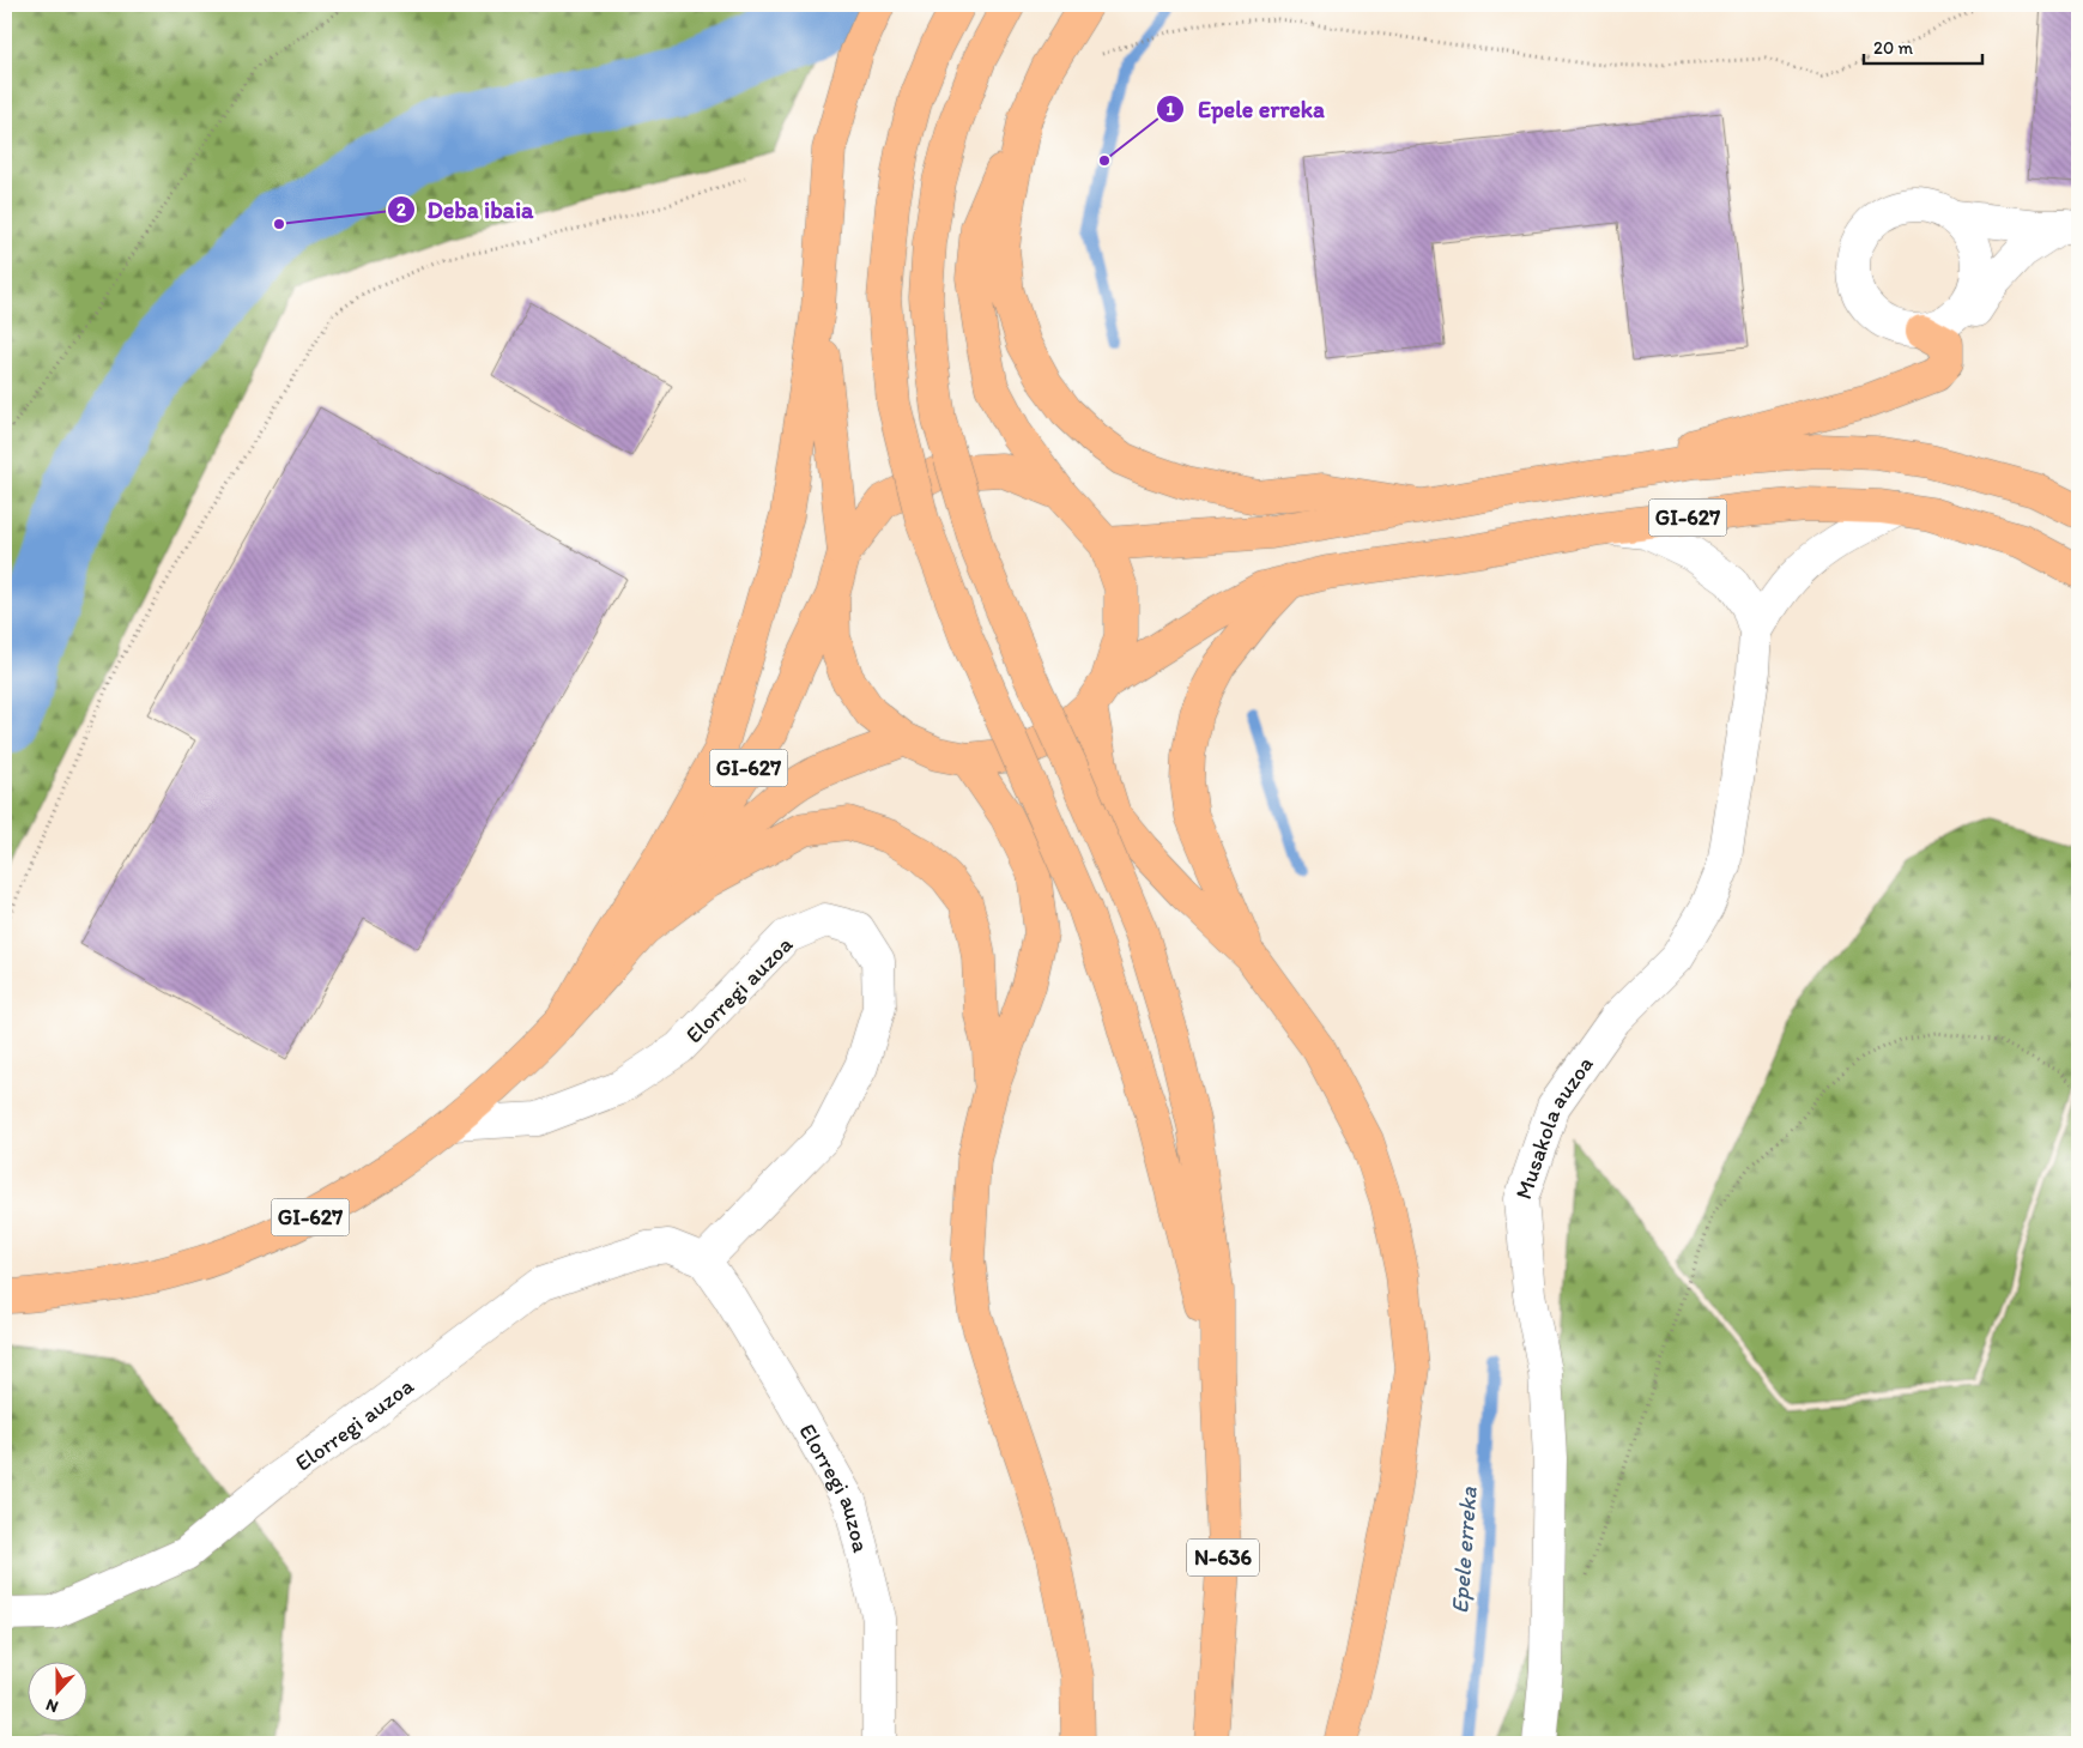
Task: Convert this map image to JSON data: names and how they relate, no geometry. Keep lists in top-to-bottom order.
{
  "streets": {
    "main road": ["GI-627", "N-636"],
    "street": ["Elorregi auzoa", "Musakola auzoa"]
  },
  "crossings": [
    ["GI-627", "Elorregi auzoa"]
  ],
  "water": ["Epele erreka"],
  "places": ["Epele erreka", "Deba ibaia"],
  "scale_bar": "20 m",
  "north": "bottom"
}
